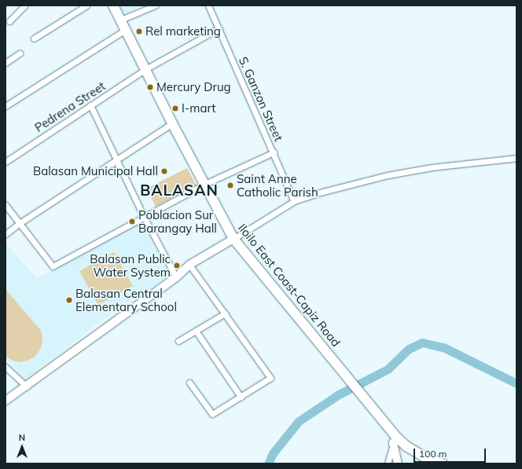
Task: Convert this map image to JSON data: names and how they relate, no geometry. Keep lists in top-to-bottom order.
{
  "streets": {
    "main road": ["Iloilo East Coast-Capiz Road"],
    "street": ["S. Ganzon Street", "Pedrena Street"]
  },
  "crossings": [
    ["S. Ganzon Street", "Pedrena Street"],
    ["Pedrena Street", "Iloilo East Coast-Capiz Road"]
  ],
  "districts": ["BALASAN"],
  "places": [
    "Rel marketing",
    "Mercury Drug",
    "I-mart",
    "Balasan Municipal Hall",
    "Saint Anne Catholic Parish",
    "Poblacion Sur Barangay Hall",
    "Balasan Public Water System",
    "Balasan Central Elementary School"
  ],
  "scale_bar": "100 m",
  "north": "top"
}
